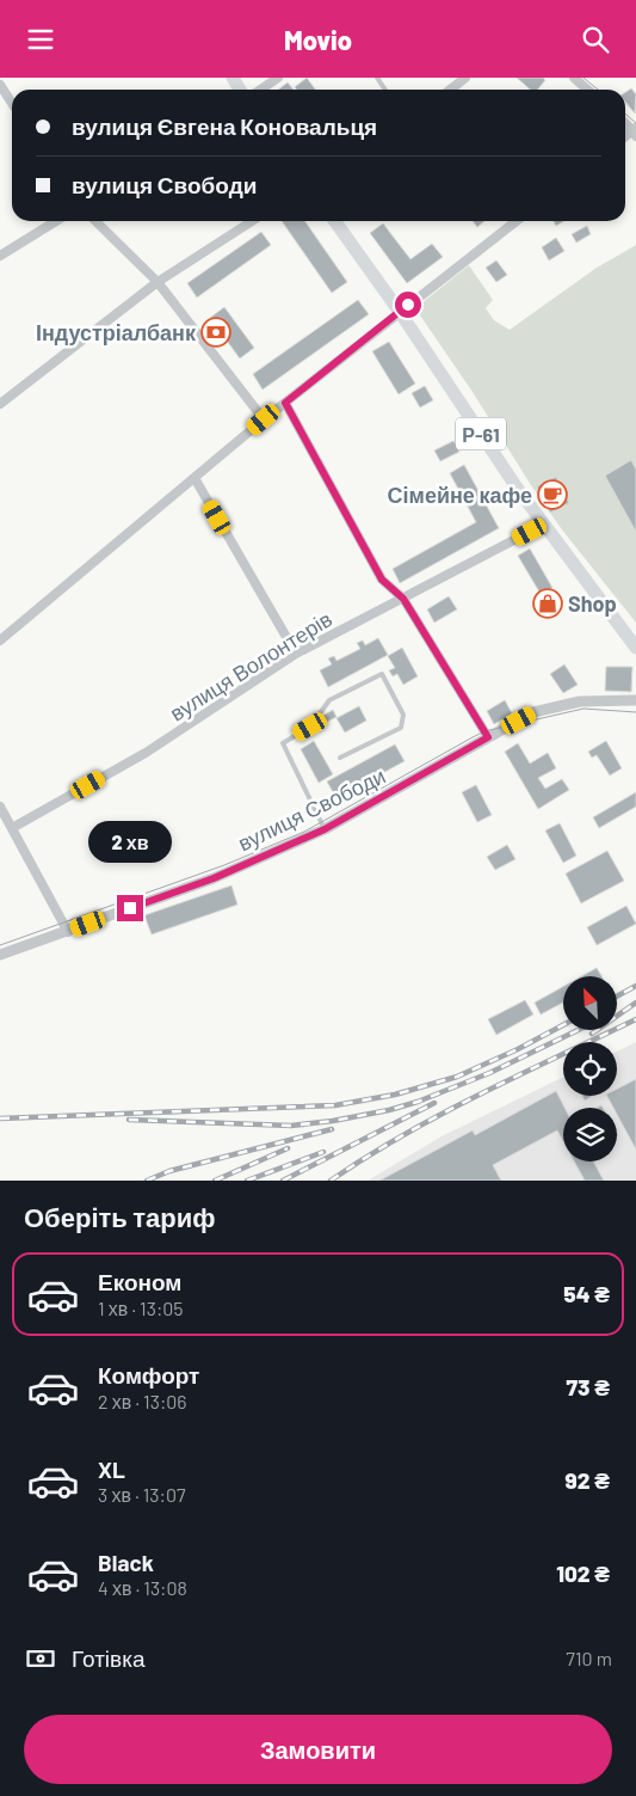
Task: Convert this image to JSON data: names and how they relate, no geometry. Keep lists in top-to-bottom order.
{
  "streets": {
    "main road": ["Р-61"],
    "street": ["вулиця Волонтерів", "вулиця Свободи"]
  },
  "crossings": [
    ["Р-61", "вулиця Волонтерів"]
  ],
  "places": {
    "bank": ["Індустріалбанк"],
    "cafe": ["Сімейне кафе"],
    "shop": ["Shop"]
  },
  "north": "top left",
  "page": {
    "header": "Movio",
    "banner": ["вулиця Євгена Коновальця", "вулиця Свободи"],
    "bubble": "2 хв",
    "heading": "Оберіть тариф",
    "list": [
      {
        "name": "Економ",
        "note": "1 хв · 13:05",
        "value": "54 ₴"
      },
      {
        "name": "Комфорт",
        "note": "2 хв · 13:06",
        "value": "73 ₴"
      },
      {
        "name": "XL",
        "note": "3 хв · 13:07",
        "value": "92 ₴"
      },
      {
        "name": "Black",
        "note": "4 хв · 13:08",
        "value": "102 ₴"
      }
    ],
    "pay": ["Готівка", "710 m"],
    "buttons": "Замовити"
  }
}
